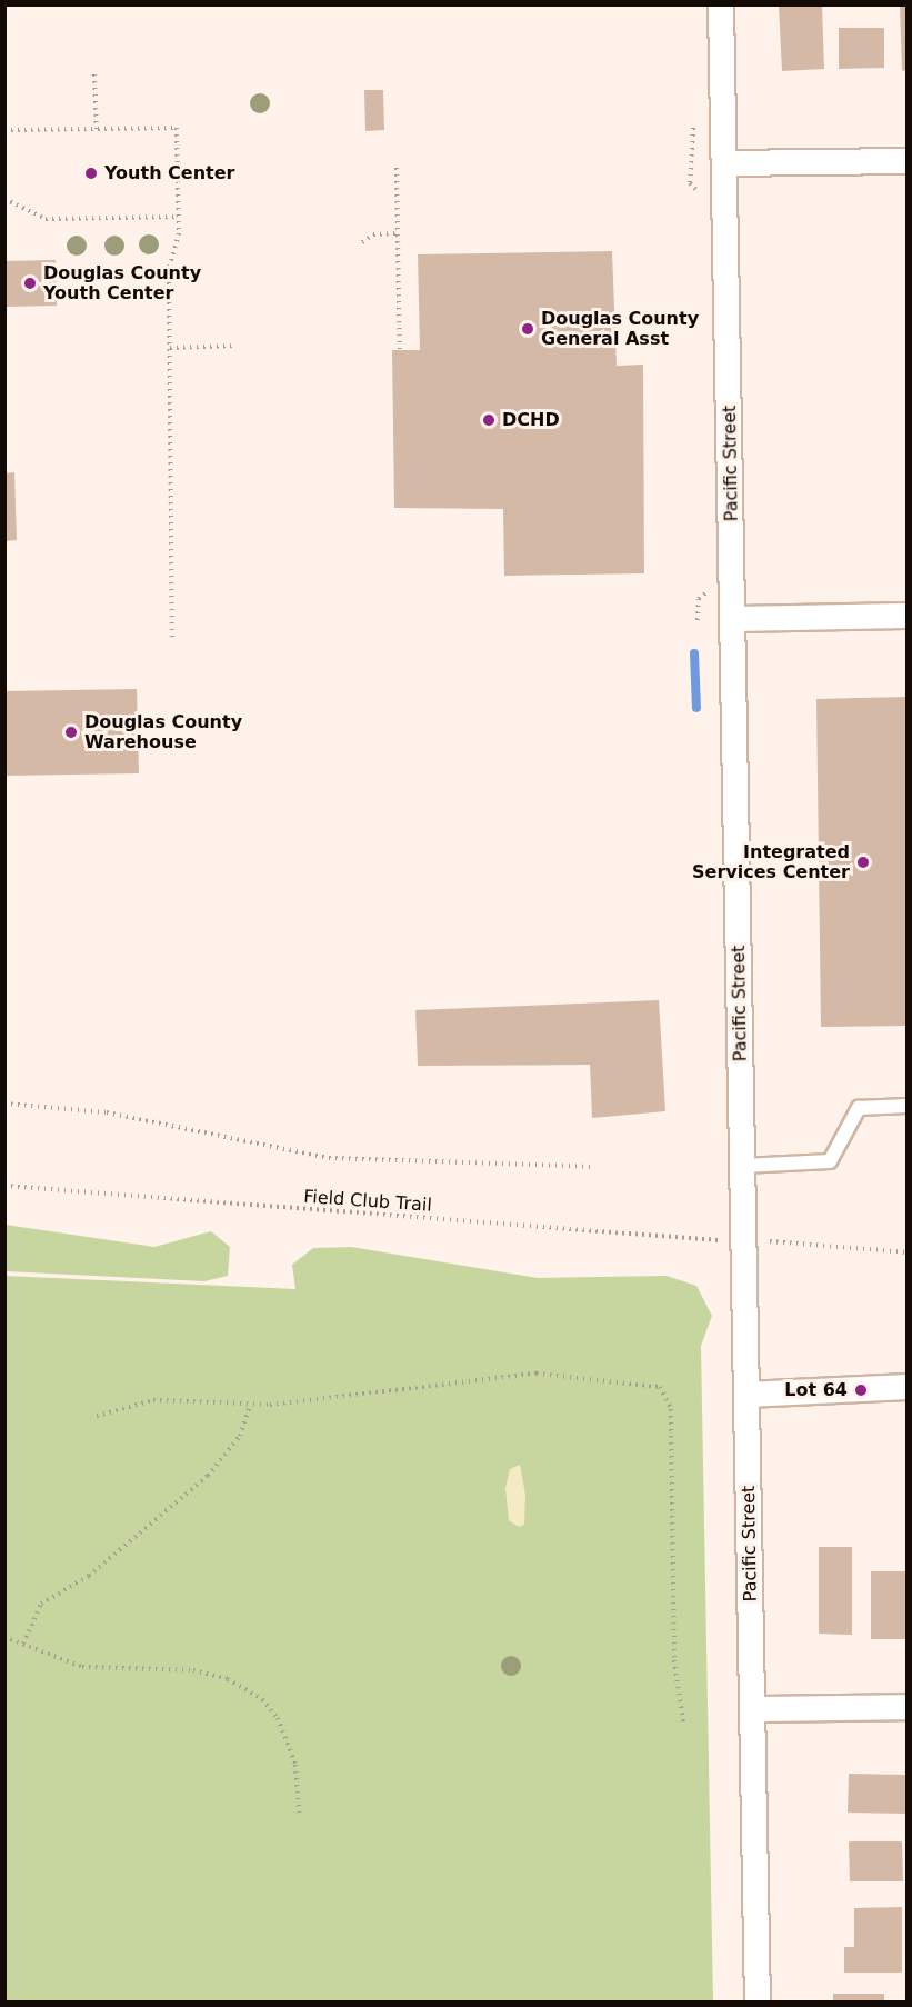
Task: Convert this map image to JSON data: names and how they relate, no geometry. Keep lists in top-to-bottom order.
{
  "streets": {
    "street": ["Pacific Street"],
    "path": ["Field Club Trail"]
  },
  "places": [
    "Youth Center",
    "Douglas County Youth Center",
    "Douglas County General Asst",
    "DCHD",
    "Douglas County Warehouse",
    "Integrated Services Center",
    "Lot 64"
  ]
}
